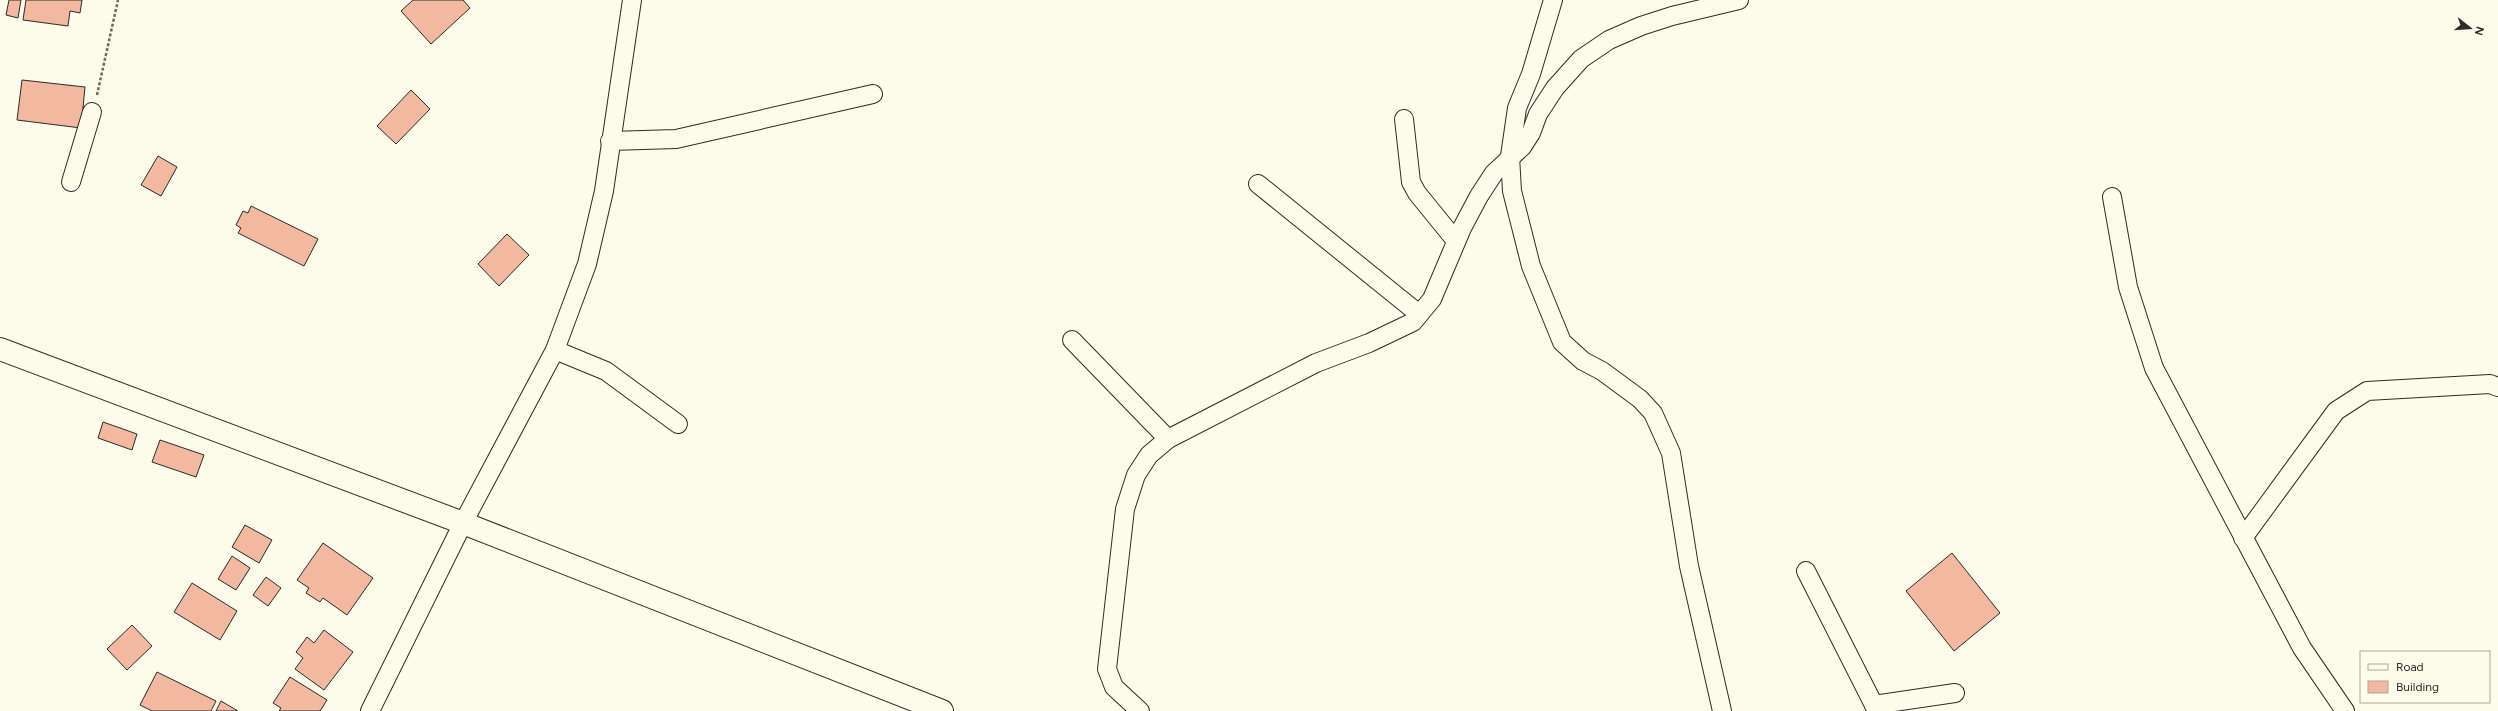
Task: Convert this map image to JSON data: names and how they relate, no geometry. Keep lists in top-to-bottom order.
{
  "legend": ["Road", "Building"],
  "north": "right"
}
